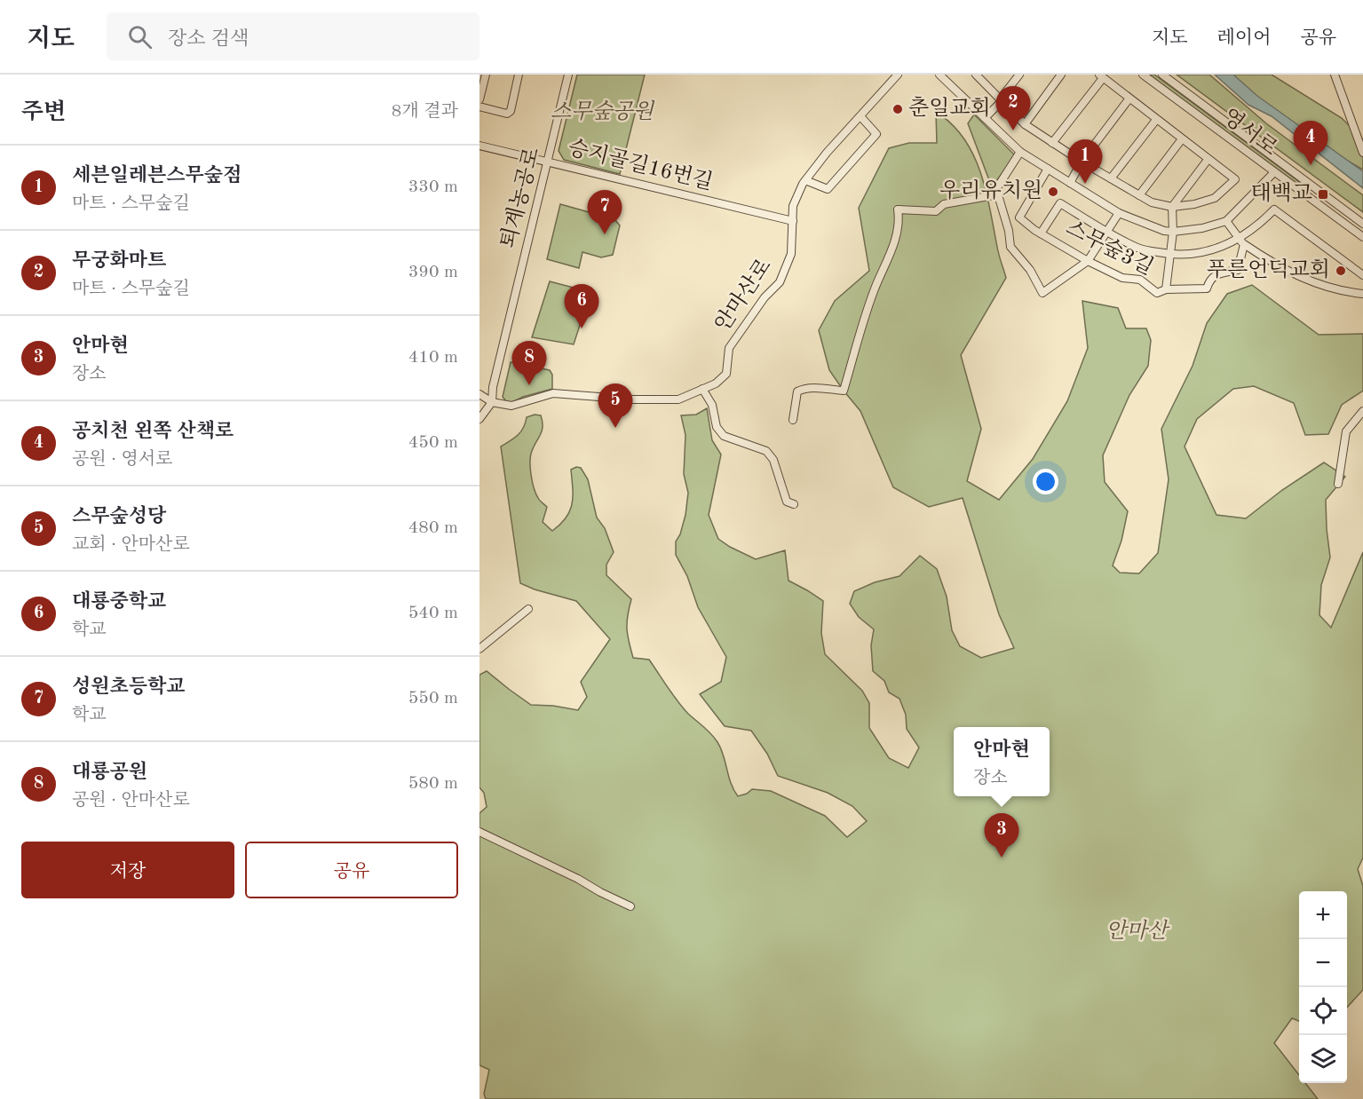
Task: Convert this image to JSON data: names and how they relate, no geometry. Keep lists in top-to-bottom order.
{
  "streets": {
    "street": [
      "영서로",
      "승지골길16번길",
      "퇴계농공로",
      "스무숲3길",
      "안마산로"
    ]
  },
  "crossings": [
    ["승지골길16번길", "퇴계농공로"],
    ["승지골길16번길", "안마산로"],
    ["퇴계농공로", "안마산로"]
  ],
  "parks": ["스무숲공원", "안마산"],
  "places": {
    "other": ["춘일교회", "우리유치원", "푸른언덕교회"],
    "transit": ["태백교"]
  },
  "page": {
    "header": "지도",
    "search": "장소 검색",
    "nav": ["지도", "레이어", "공유"],
    "heading": ["주변", "8개 결과"],
    "pins": [
      "2",
      "4",
      "1",
      "7",
      "6",
      "8",
      "5",
      "3"
    ],
    "list": [
      {
        "mark": "1",
        "name": "세븐일레븐스무숲점",
        "note": "마트 · 스무숲길",
        "value": "330 m"
      },
      {
        "mark": "2",
        "name": "무궁화마트",
        "note": "마트 · 스무숲길",
        "value": "390 m"
      },
      {
        "mark": "3",
        "name": "안마현",
        "note": "장소",
        "value": "410 m"
      },
      {
        "mark": "4",
        "name": "공치천 왼쪽 산책로",
        "note": "공원 · 영서로",
        "value": "450 m"
      },
      {
        "mark": "5",
        "name": "스무숲성당",
        "note": "교회 · 안마산로",
        "value": "480 m"
      },
      {
        "mark": "6",
        "name": "대룡중학교",
        "note": "학교",
        "value": "540 m"
      },
      {
        "mark": "7",
        "name": "성원초등학교",
        "note": "학교",
        "value": "550 m"
      },
      {
        "mark": "8",
        "name": "대룡공원",
        "note": "공원 · 안마산로",
        "value": "580 m"
      }
    ],
    "popup": ["안마현", "장소"],
    "buttons": ["저장", "공유"],
    "map_buttons": ["+", "−"]
  }
}
